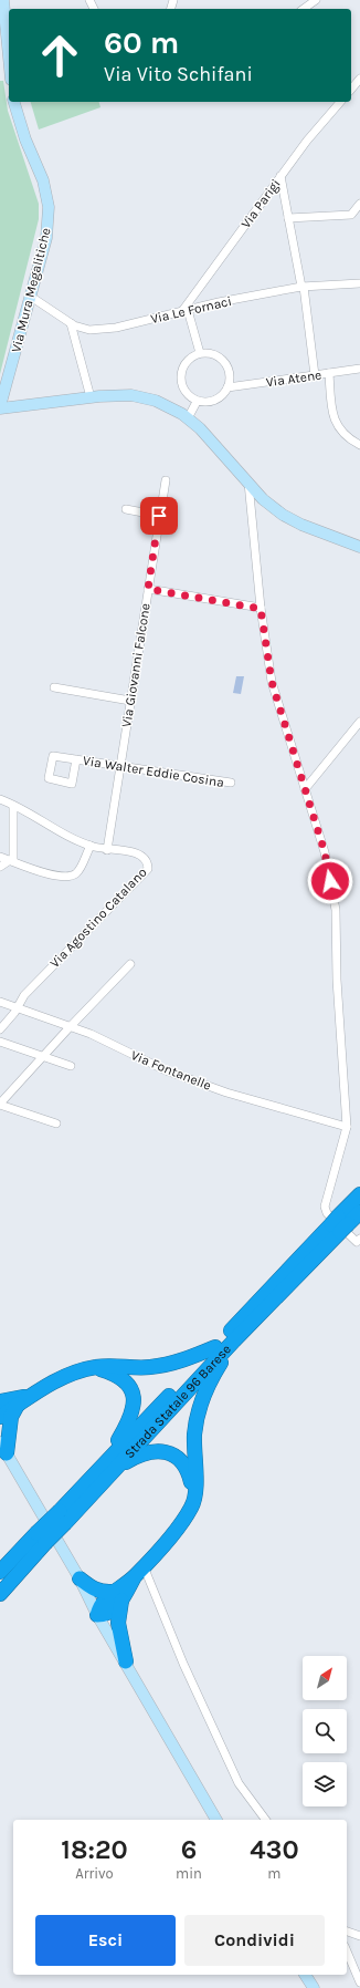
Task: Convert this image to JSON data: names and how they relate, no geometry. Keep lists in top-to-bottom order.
{
  "streets": {
    "highway": ["Strada Statale 96 Barese"],
    "street": [
      "Via Parigi",
      "Via Mura Megalitiche",
      "Via Le Fornaci",
      "Via Atene",
      "Via Giovanni Falcone",
      "Via Walter Eddie Cosina",
      "Via Agostino Catalano",
      "Via Fontanelle"
    ]
  },
  "crossings": [
    ["Via Parigi", "Via Le Fornaci"],
    ["Via Mura Megalitiche", "Via Le Fornaci"],
    ["Via Giovanni Falcone", "Via Walter Eddie Cosina"],
    ["Via Giovanni Falcone", "Via Agostino Catalano"],
    ["Via Agostino Catalano", "Via Fontanelle"]
  ],
  "north": "top right",
  "page": {
    "turn": ["60 m", "Via Vito Schifani"],
    "eta": [
      "18:20",
      "Arrivo",
      "6",
      "min",
      "430",
      "m"
    ],
    "buttons": ["Esci", "Condividi"]
  }
}
